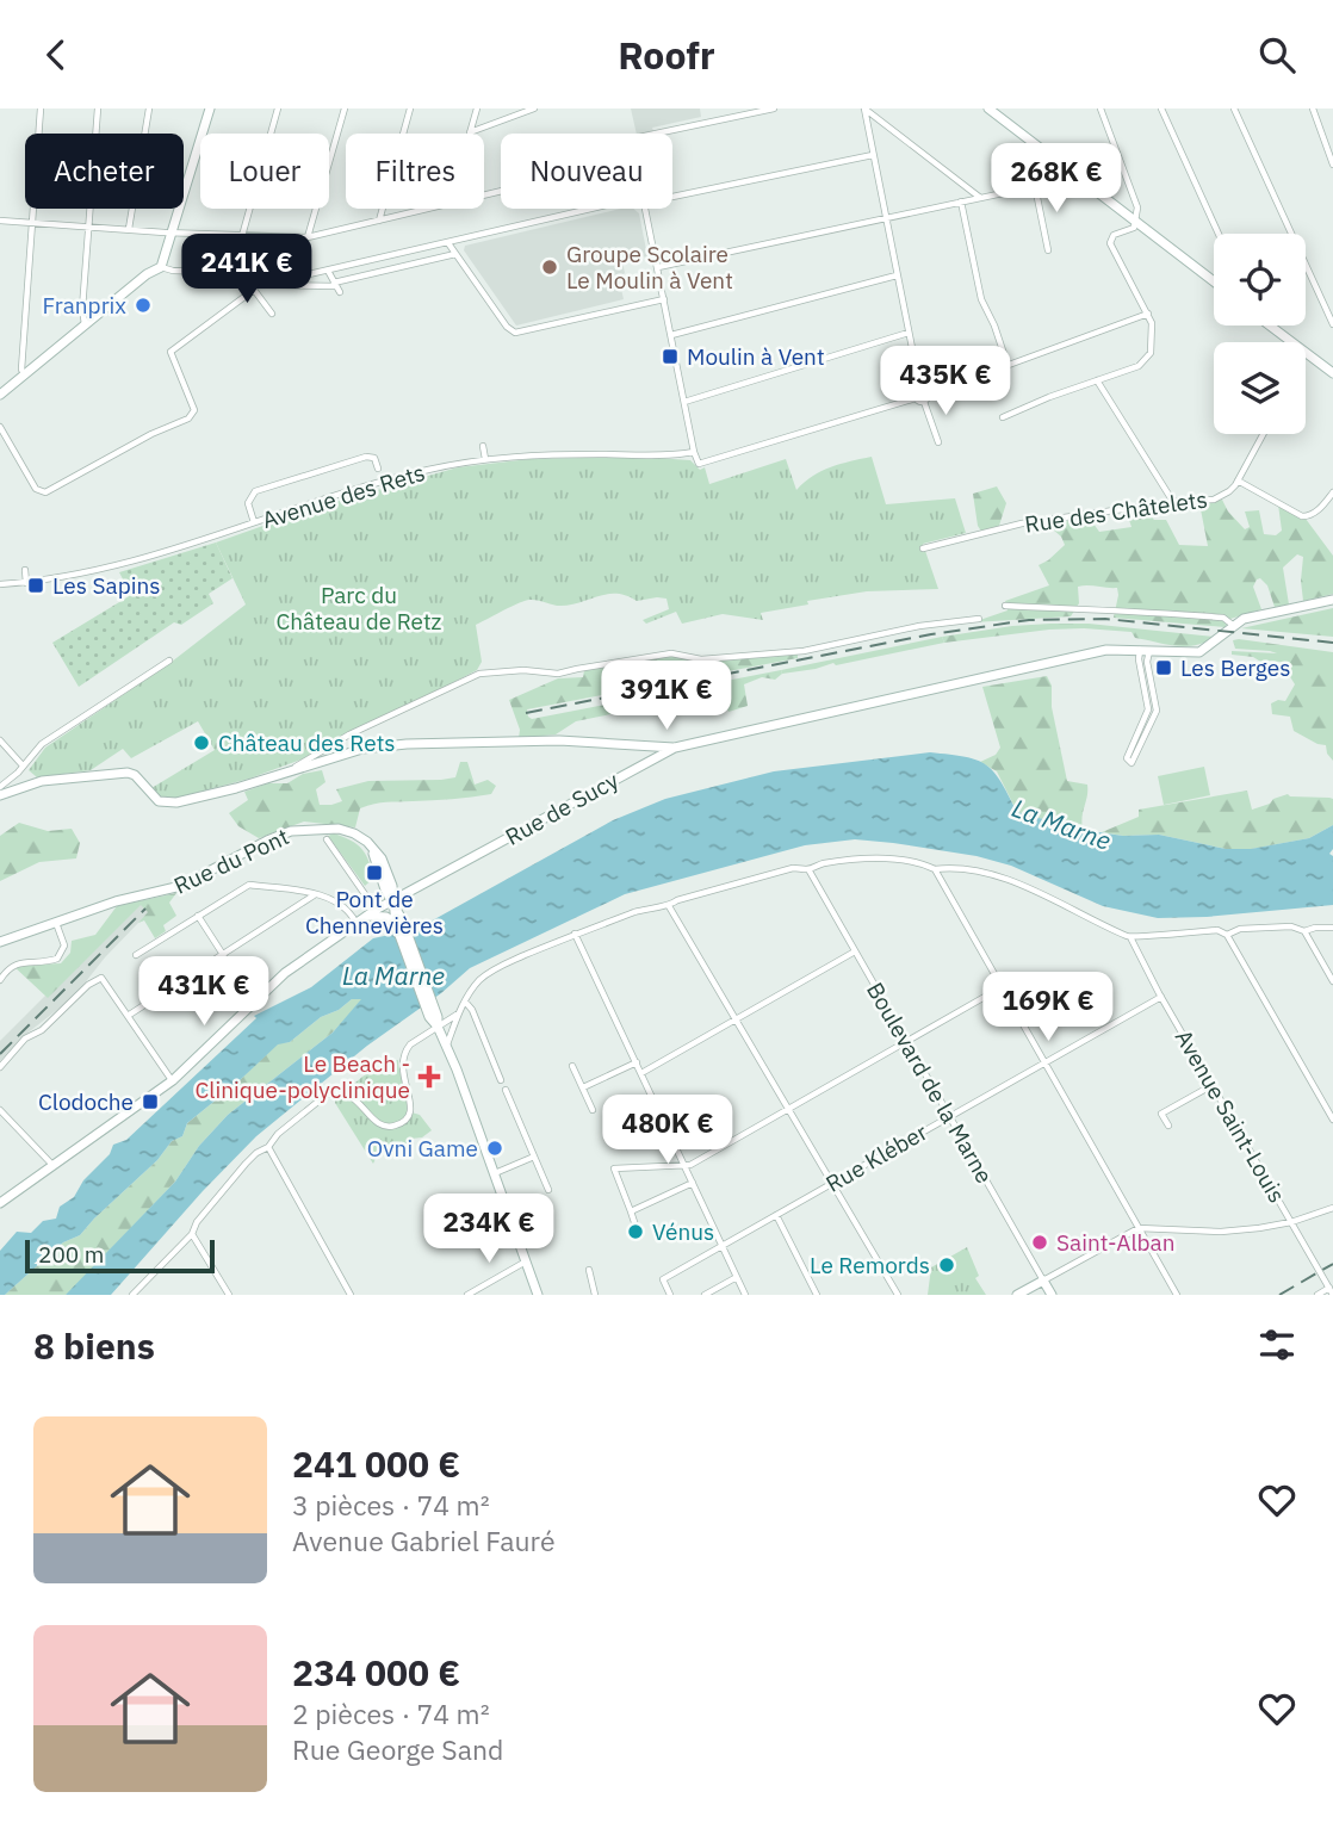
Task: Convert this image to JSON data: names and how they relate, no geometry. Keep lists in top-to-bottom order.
{
  "streets": {
    "main road": ["Rue de Sucy", "Rue du Pont", "Boulevard de la Marne"],
    "street": [
      "Avenue des Rets",
      "Rue des Châtelets",
      "Avenue Saint-Louis",
      "Rue Kléber"
    ]
  },
  "crossings": [
    ["Rue de Sucy", "Rue du Pont"],
    ["Boulevard de la Marne", "Rue Kléber"],
    ["Avenue Saint-Louis", "Rue Kléber"]
  ],
  "water": ["La Marne"],
  "parks": ["Parc du Château de Retz"],
  "places": {
    "other": [
      "Groupe Scolaire Le Moulin à Vent",
      "Franprix",
      "Château des Rets",
      "Ovni Game",
      "Vénus",
      "Saint-Alban",
      "Le Remords"
    ],
    "transit": [
      "Moulin à Vent",
      "Les Sapins",
      "Les Berges",
      "Pont de Chennevières",
      "Clodoche"
    ],
    "health": ["Le Beach - Clinique-polyclinique"]
  },
  "scale_bar": "200 m",
  "page": {
    "header": "Roofr",
    "chip": [
      "Acheter",
      "Louer",
      "Filtres",
      "Nouveau"
    ],
    "price": [
      "268K €",
      "241K €",
      "435K €",
      "391K €",
      "431K €",
      "169K €",
      "480K €",
      "234K €"
    ],
    "scale": "200 m",
    "heading": "8 biens",
    "list": [
      {
        "name": "241 000 €",
        "note": "3 pièces · 74 m² · Avenue Gabriel Fauré"
      },
      {
        "name": "234 000 €",
        "note": "2 pièces · 74 m² · Rue George Sand"
      }
    ]
  }
}
